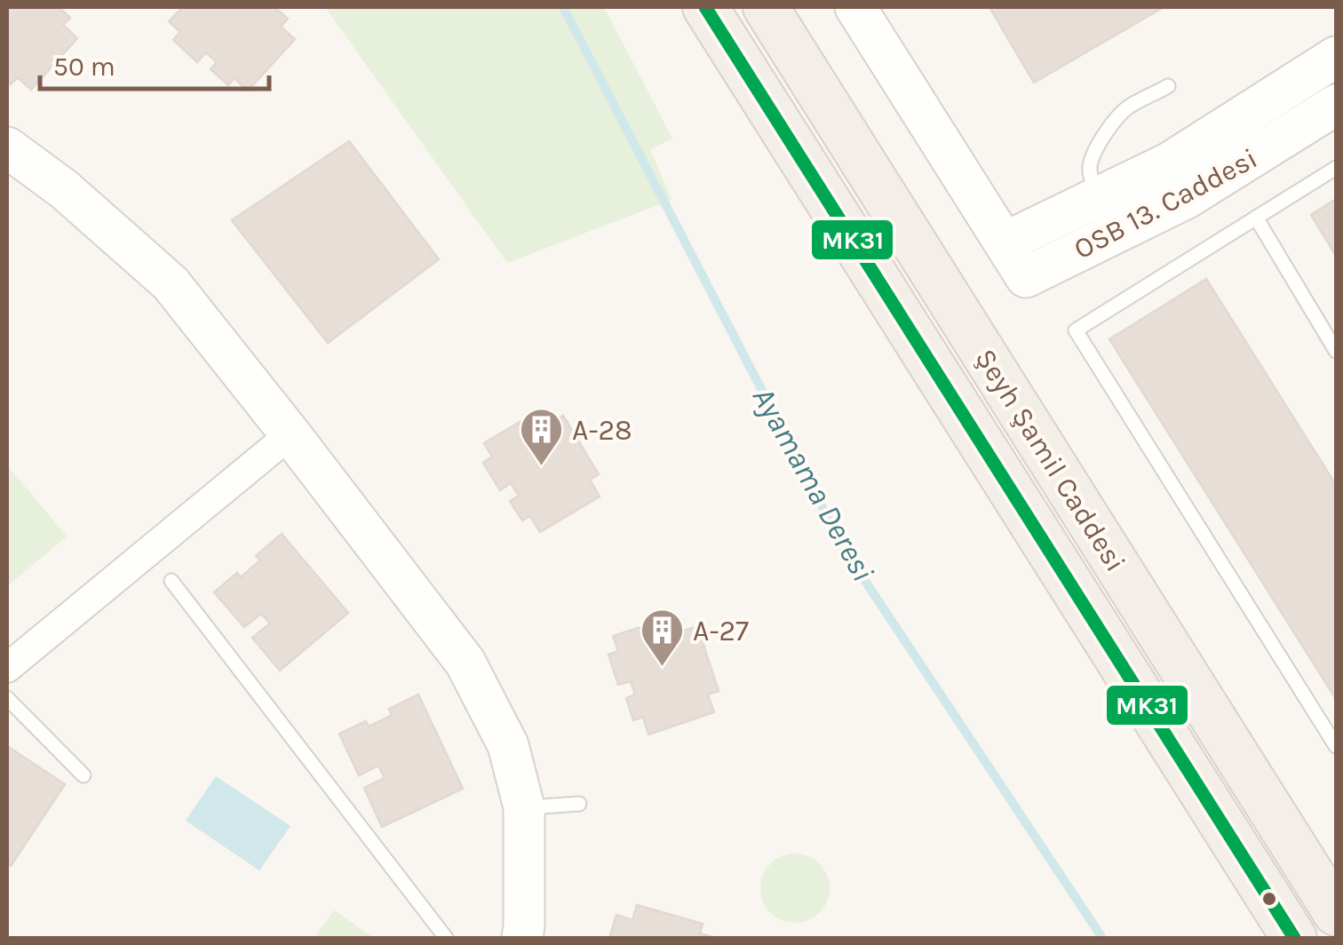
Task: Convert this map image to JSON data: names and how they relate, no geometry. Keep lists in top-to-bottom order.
{
  "streets": {
    "main road": ["Şeyh Şamil Caddesi"],
    "street": ["OSB 13. Caddesi"]
  },
  "water": ["Ayamama Deresi"],
  "places": {
    "building": ["A-28", "A-27"]
  },
  "lines": ["transit line MK31"],
  "scale_bar": "50 m"
}
